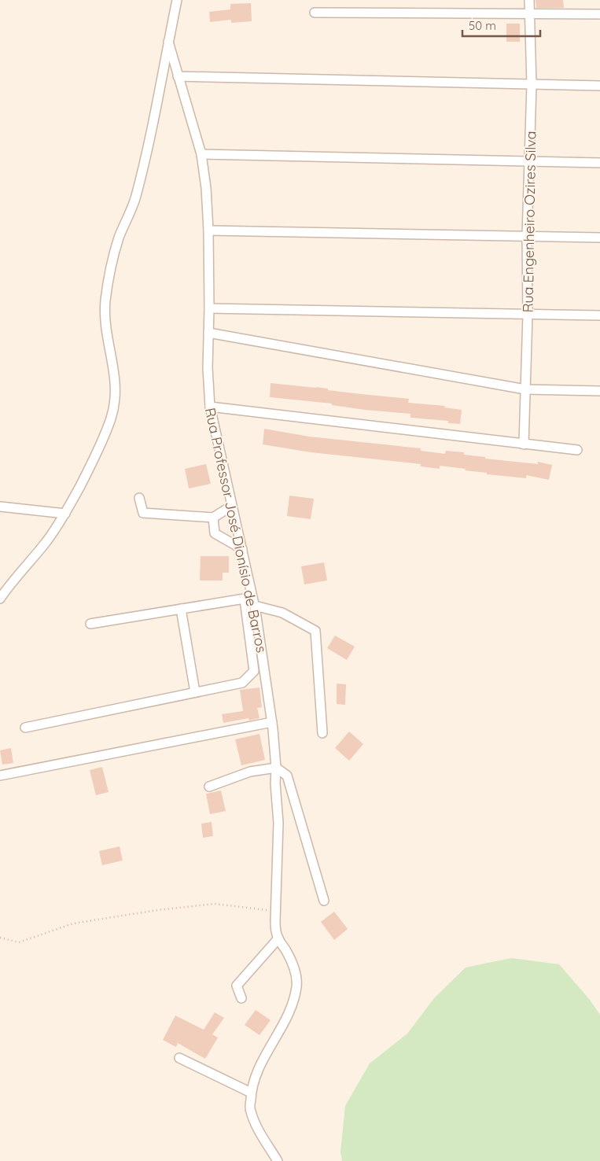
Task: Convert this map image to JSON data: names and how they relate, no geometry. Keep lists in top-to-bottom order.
{
  "streets": {
    "street": ["Rua Engenheiro Ozires Silva", "Rua Professor José Dionísio de Barros"]
  },
  "scale_bar": "50 m"
}
